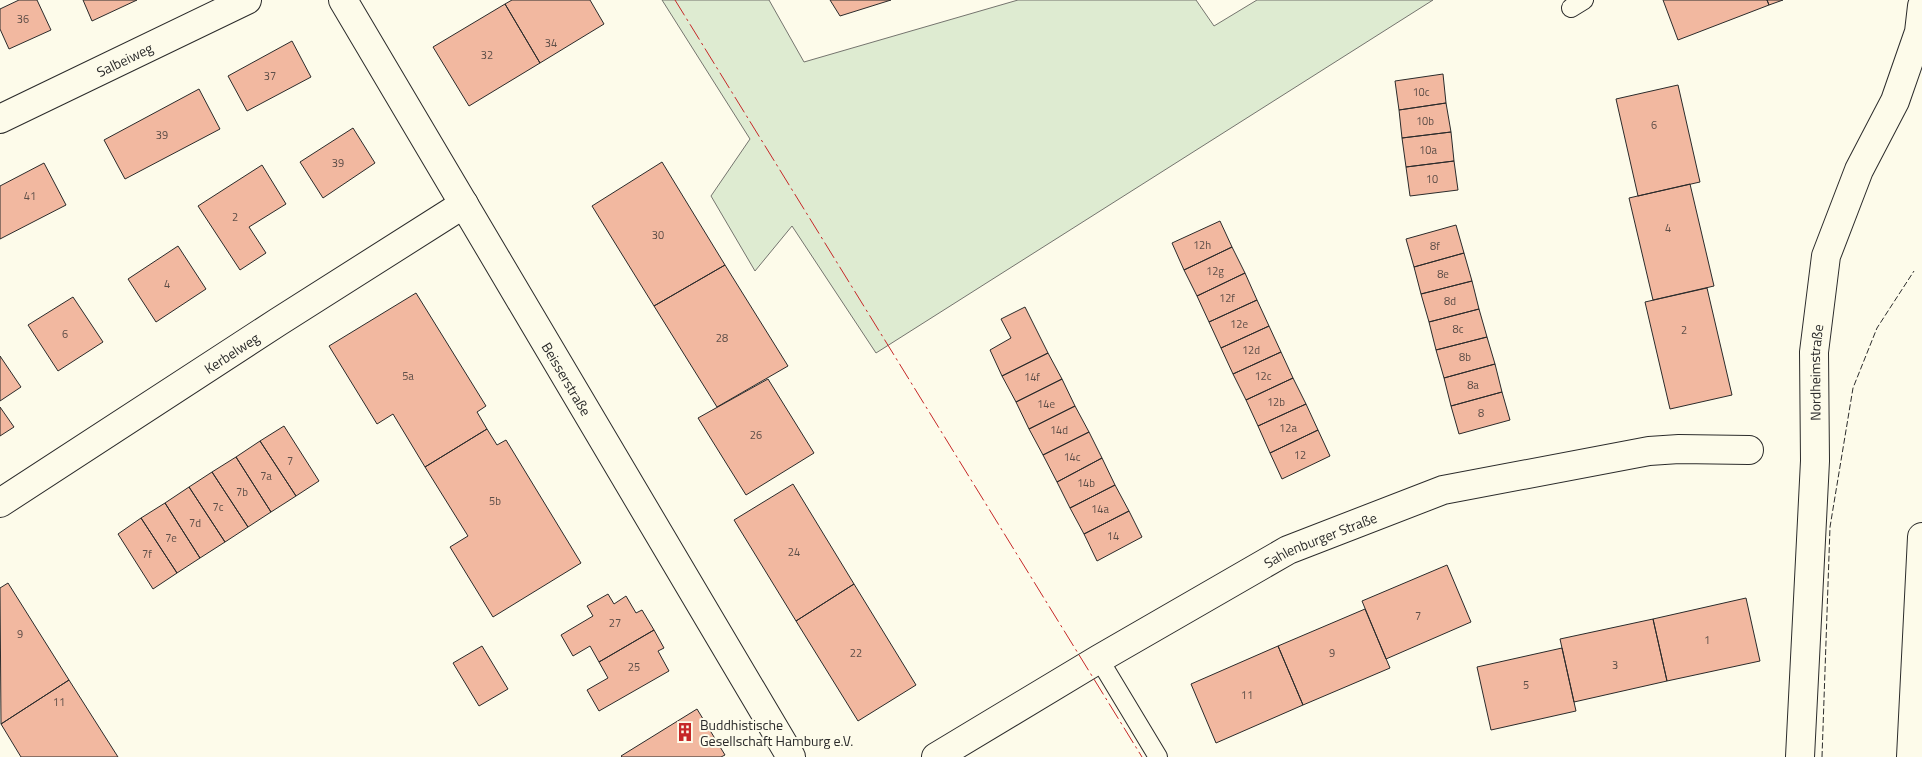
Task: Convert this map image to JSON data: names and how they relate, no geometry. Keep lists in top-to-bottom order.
{
  "streets": {
    "street": [
      "Salbeiweg",
      "Kerbelweg",
      "Nordheimstraße",
      "Beisserstraße",
      "Sahlenburger Straße"
    ]
  },
  "crossings": [
    ["Kerbelweg", "Beisserstraße"]
  ],
  "places": {
    "building": ["Buddhistische Gesellschaft Hamburg e.V."]
  },
  "house_numbers": [
    "36",
    "34",
    "32",
    "37",
    "10c",
    "10b",
    "6",
    "39",
    "10a",
    "39",
    "10",
    "41",
    "2",
    "4",
    "30",
    "12h",
    "8f",
    "12g",
    "8e",
    "4",
    "12f",
    "8d",
    "12e",
    "8c",
    "2",
    "6",
    "28",
    "12d",
    "8b",
    "5a",
    "12c",
    "14f",
    "8a",
    "12b",
    "14e",
    "8",
    "12a",
    "14d",
    "26",
    "12",
    "14c",
    "7",
    "7a",
    "14b",
    "7b",
    "5b",
    "7c",
    "14a",
    "7d",
    "14",
    "7e",
    "24",
    "7f",
    "7",
    "27",
    "9",
    "1",
    "22",
    "9",
    "3",
    "25",
    "5",
    "11",
    "11"
  ]
}
